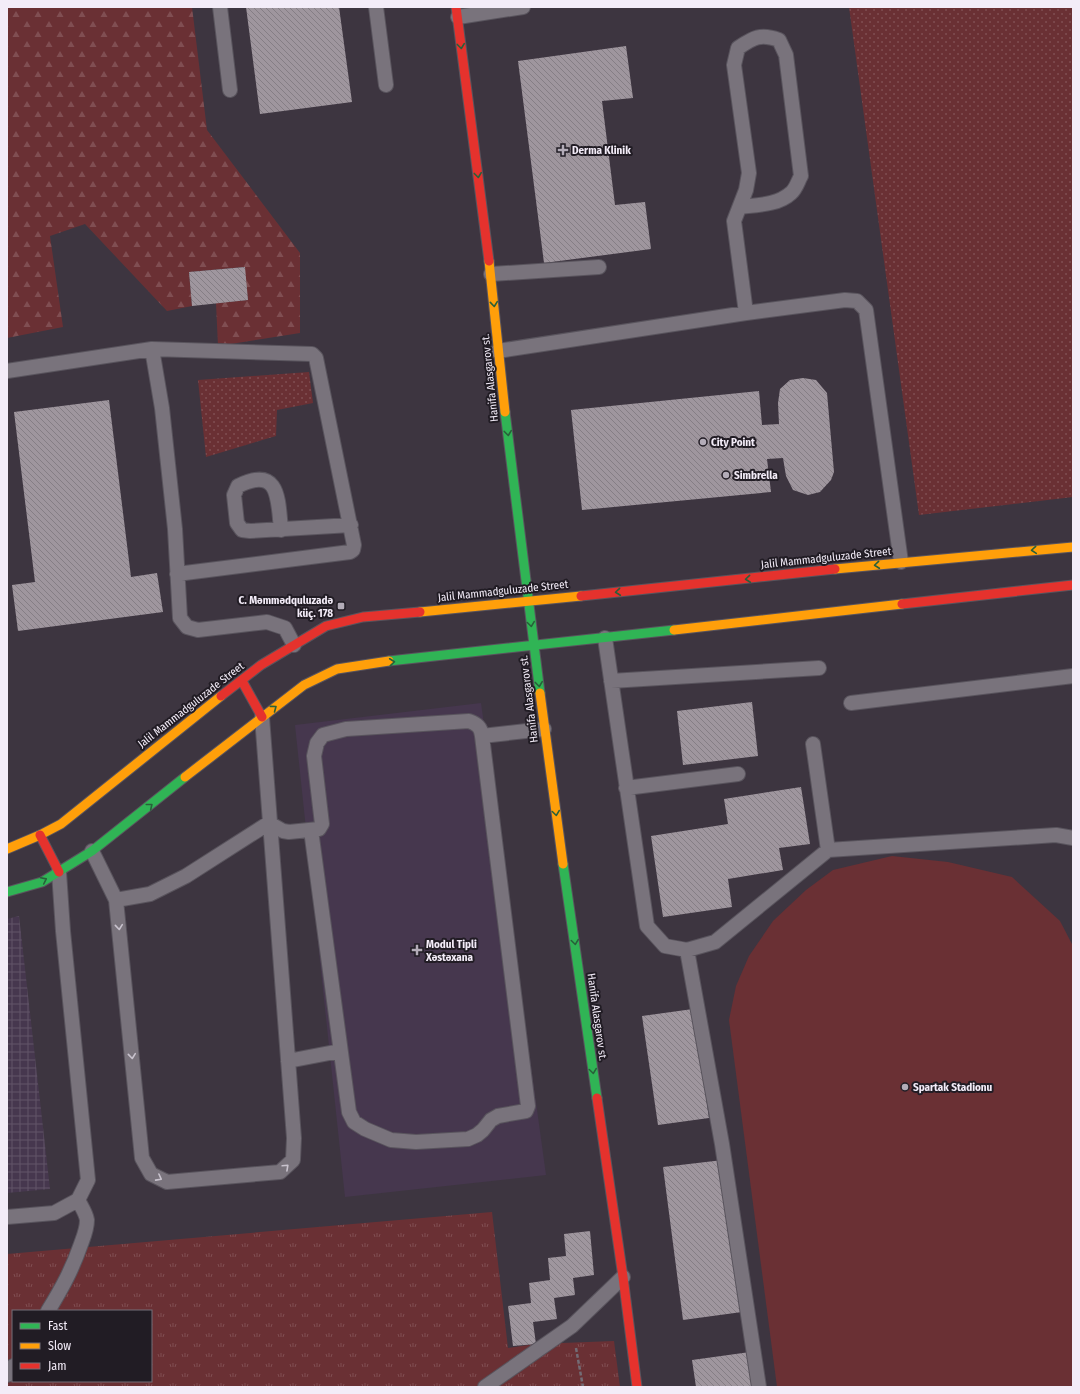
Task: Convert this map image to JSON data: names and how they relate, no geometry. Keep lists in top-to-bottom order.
{
  "streets": {
    "main road": ["Hanifa Alasgarov st.", "Jalil Mammadguluzade Street"]
  },
  "crossings": [
    ["Hanifa Alasgarov st.", "Jalil Mammadguluzade Street"]
  ],
  "one_way": ["Hanifa Alasgarov st."],
  "places": {
    "health": ["Derma Klinik", "Modul Tipli Xəstəxana"],
    "other": ["City Point", "Simbrella", "Spartak Stadionu"],
    "transit": ["C. Məmmədquluzadə küç. 178"]
  },
  "legend": ["Fast", "Slow", "Jam"]
}
